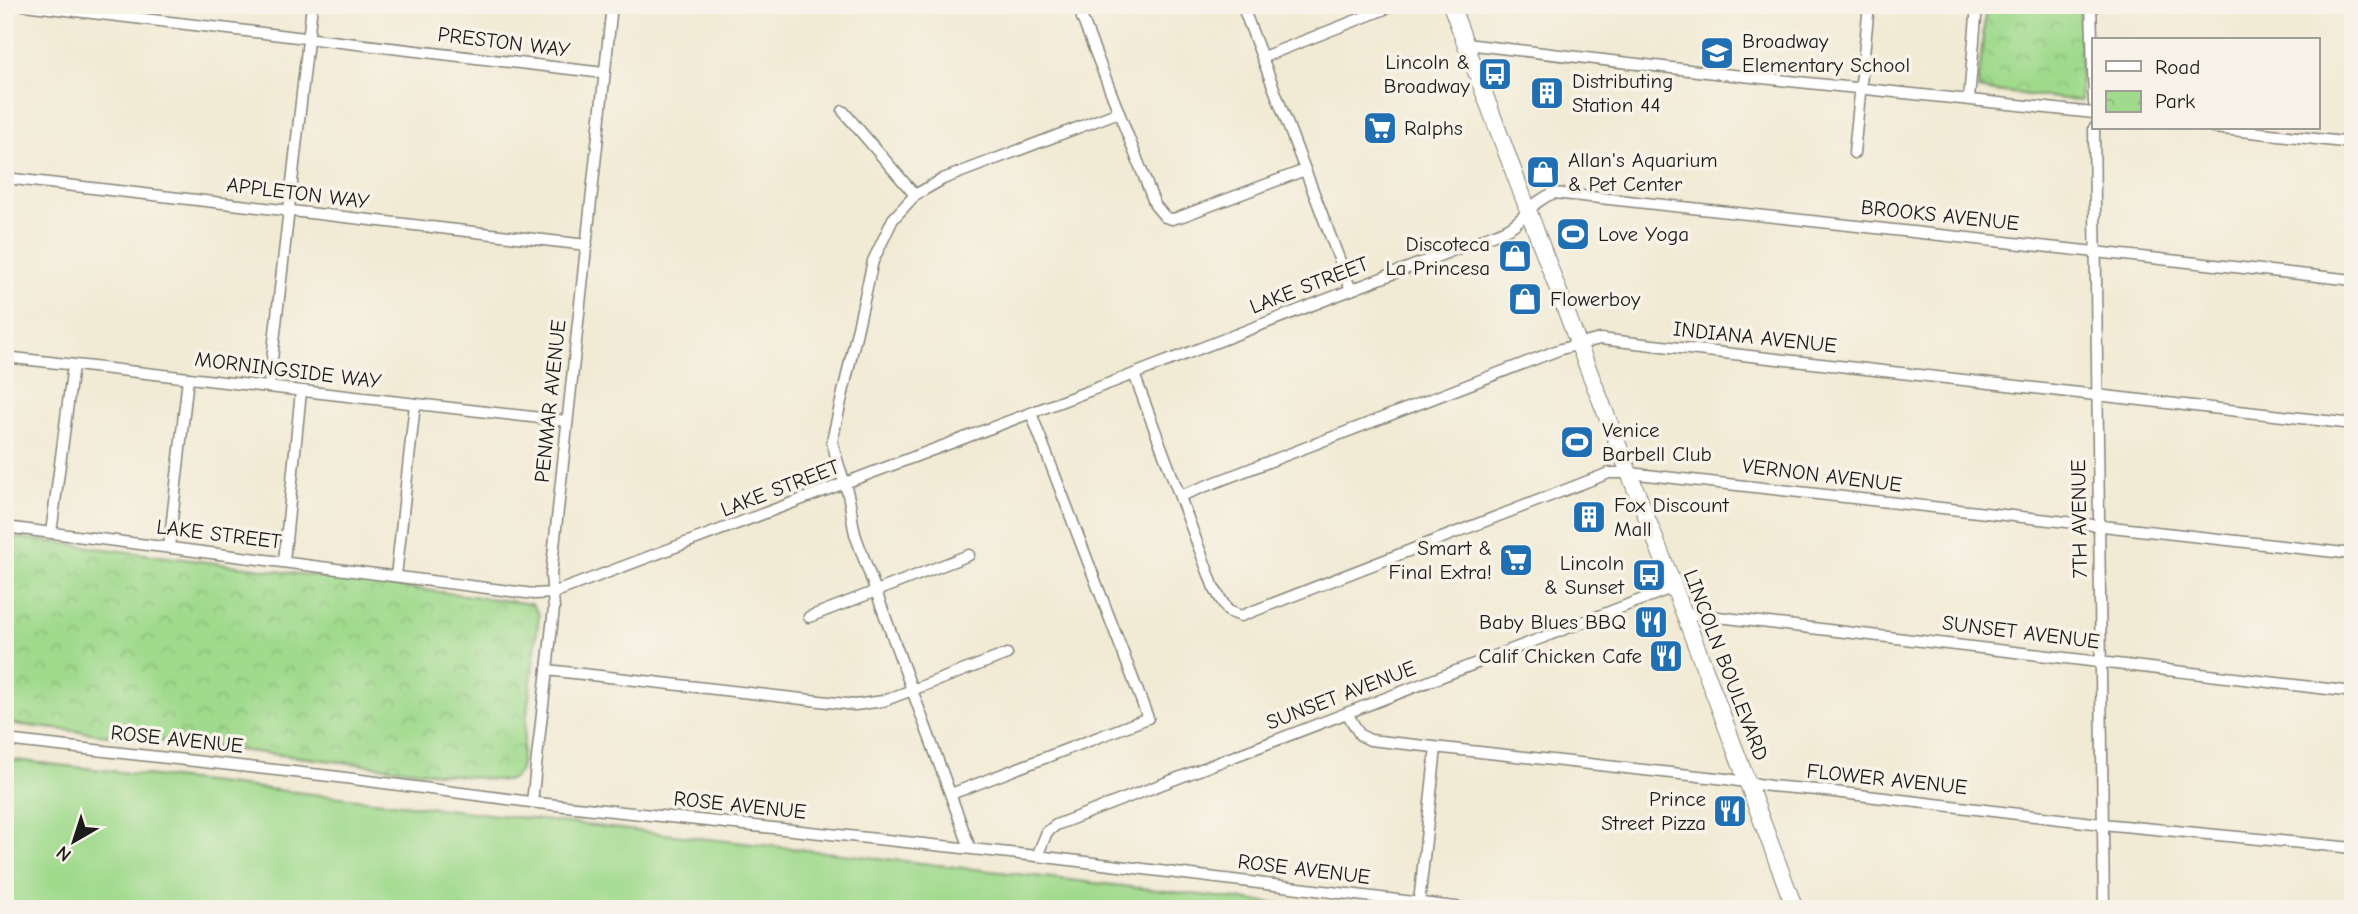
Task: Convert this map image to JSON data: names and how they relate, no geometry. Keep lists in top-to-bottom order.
{
  "streets": {
    "highway": ["LINCOLN BOULEVARD"],
    "street": [
      "PRESTON WAY",
      "APPLETON WAY",
      "BROOKS AVENUE",
      "LAKE STREET",
      "INDIANA AVENUE",
      "MORNINGSIDE WAY",
      "PENMAR AVENUE",
      "VERNON AVENUE",
      "7TH AVENUE",
      "SUNSET AVENUE",
      "ROSE AVENUE",
      "FLOWER AVENUE"
    ]
  },
  "crossings": [
    ["PRESTON WAY", "PENMAR AVENUE"],
    ["APPLETON WAY", "PENMAR AVENUE"],
    ["BROOKS AVENUE", "LAKE STREET"],
    ["BROOKS AVENUE", "7TH AVENUE"],
    ["BROOKS AVENUE", "LINCOLN BOULEVARD"],
    ["LAKE STREET", "PENMAR AVENUE"],
    ["LAKE STREET", "LINCOLN BOULEVARD"],
    ["INDIANA AVENUE", "VERNON AVENUE"],
    ["INDIANA AVENUE", "7TH AVENUE"],
    ["INDIANA AVENUE", "LINCOLN BOULEVARD"],
    ["MORNINGSIDE WAY", "PENMAR AVENUE"],
    ["PENMAR AVENUE", "ROSE AVENUE"],
    ["VERNON AVENUE", "7TH AVENUE"],
    ["VERNON AVENUE", "LINCOLN BOULEVARD"],
    ["7TH AVENUE", "SUNSET AVENUE"],
    ["7TH AVENUE", "FLOWER AVENUE"],
    ["SUNSET AVENUE", "LINCOLN BOULEVARD"],
    ["SUNSET AVENUE", "ROSE AVENUE"],
    ["SUNSET AVENUE", "FLOWER AVENUE"],
    ["LINCOLN BOULEVARD", "FLOWER AVENUE"]
  ],
  "places": {
    "school or university": ["Broadway Elementary School"],
    "bus stop": ["Lincoln & Broadway", "Lincoln & Sunset"],
    "building": ["Distributing Station 44", "Fox Discount Mall"],
    "supermarket": ["Ralphs", "Smart & Final Extra!"],
    "shop": ["Allan's Aquarium & Pet Center", "Discoteca La Princesa", "Flowerboy"],
    "sports": ["Love Yoga", "Venice Barbell Club"],
    "restaurant": ["Baby Blues BBQ", "Calif Chicken Cafe", "Prince Street Pizza"]
  },
  "legend": ["Road", "Park"],
  "north": "bottom left"
}
